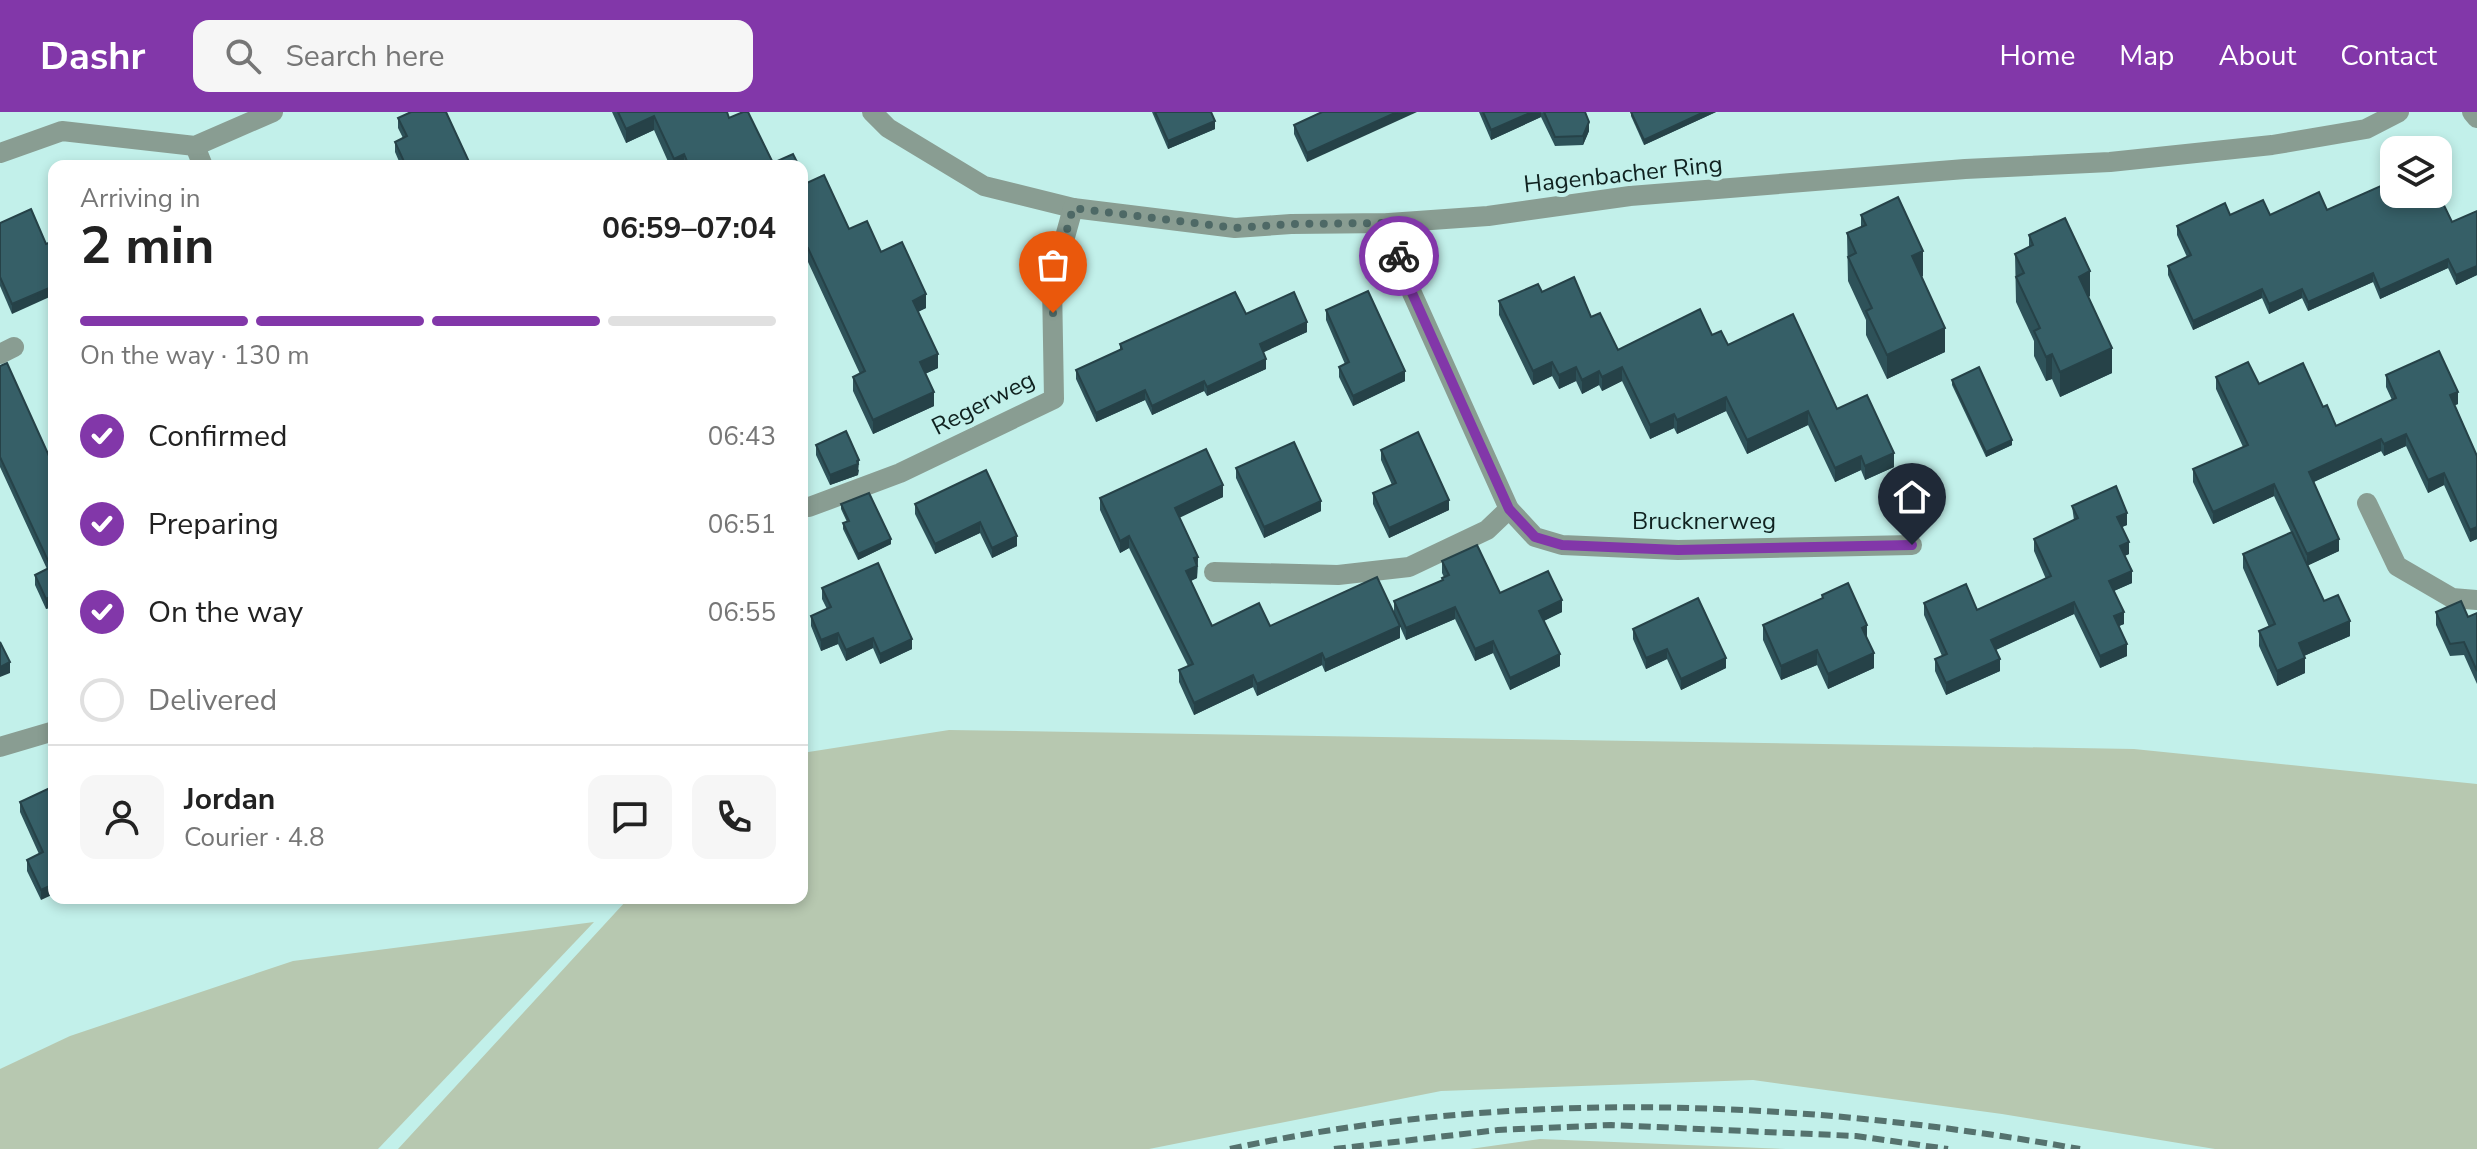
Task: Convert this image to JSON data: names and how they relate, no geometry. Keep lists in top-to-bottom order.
{
  "streets": {
    "street": ["Hagenbacher Ring", "Regerweg", "Brucknerweg"]
  },
  "crossings": [
    ["Hagenbacher Ring", "Regerweg"],
    ["Hagenbacher Ring", "Brucknerweg"]
  ],
  "page": {
    "header": "Dashr",
    "search": "Search here",
    "nav": [
      "Home",
      "Map",
      "About",
      "Contact"
    ],
    "heading": ["2 min", "Arriving in", "06:59–07:04"],
    "panel": ["Jordan", "Courier · 4.8"],
    "bar": "On the way · 130 m",
    "list": [
      ["Confirmed", "06:43"],
      ["Preparing", "06:51"],
      ["On the way", "06:55"],
      "Delivered"
    ]
  }
}
